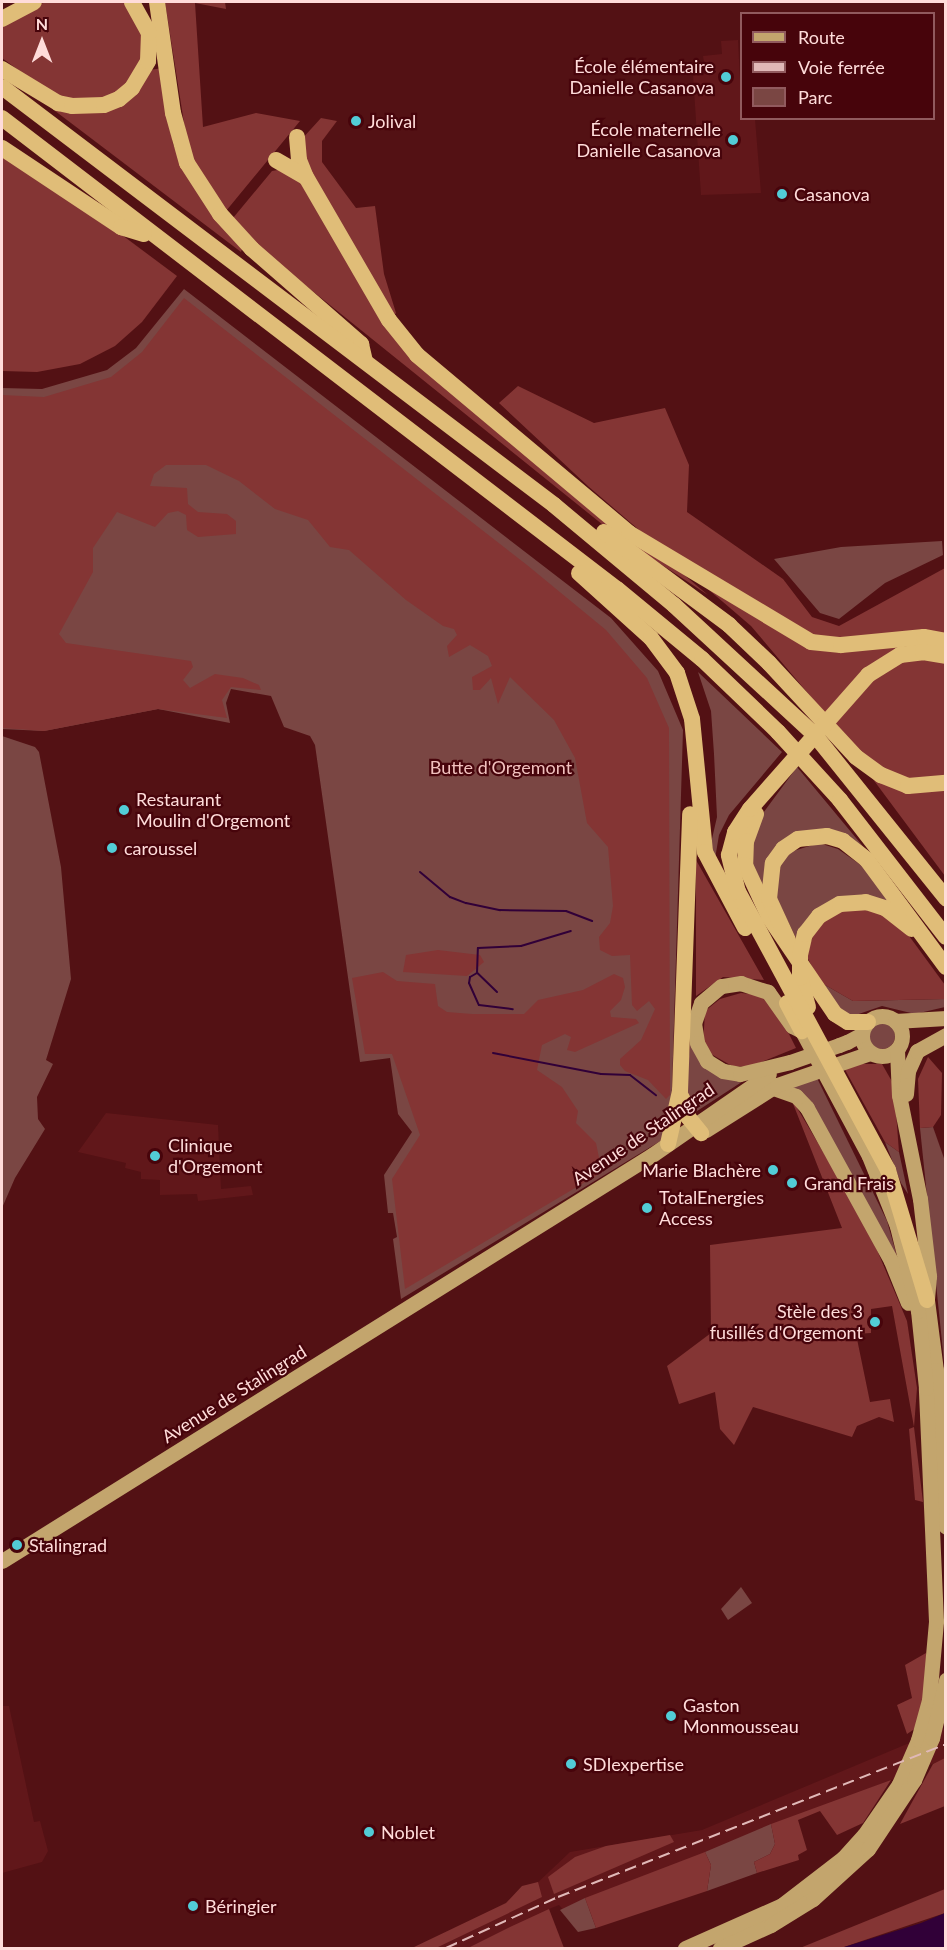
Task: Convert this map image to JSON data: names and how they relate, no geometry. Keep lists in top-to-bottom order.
{
  "streets": {
    "main road": ["Avenue de Stalingrad"]
  },
  "parks": ["Butte d'Orgemont"],
  "places": [
    "École élémentaire Danielle Casanova",
    "Jolival",
    "École maternelle Danielle Casanova",
    "Casanova",
    "Restaurant Moulin d'Orgemont",
    "caroussel",
    "Clinique d'Orgemont",
    "Marie Blachère",
    "Grand Frais",
    "TotalEnergies Access",
    "Stèle des 3 fusillés d'Orgemont",
    "Stalingrad",
    "Gaston Monmousseau",
    "SDIexpertise",
    "Noblet",
    "Béringier"
  ],
  "legend": ["Route", "Voie ferrée", "Parc"],
  "north": "top"
}
